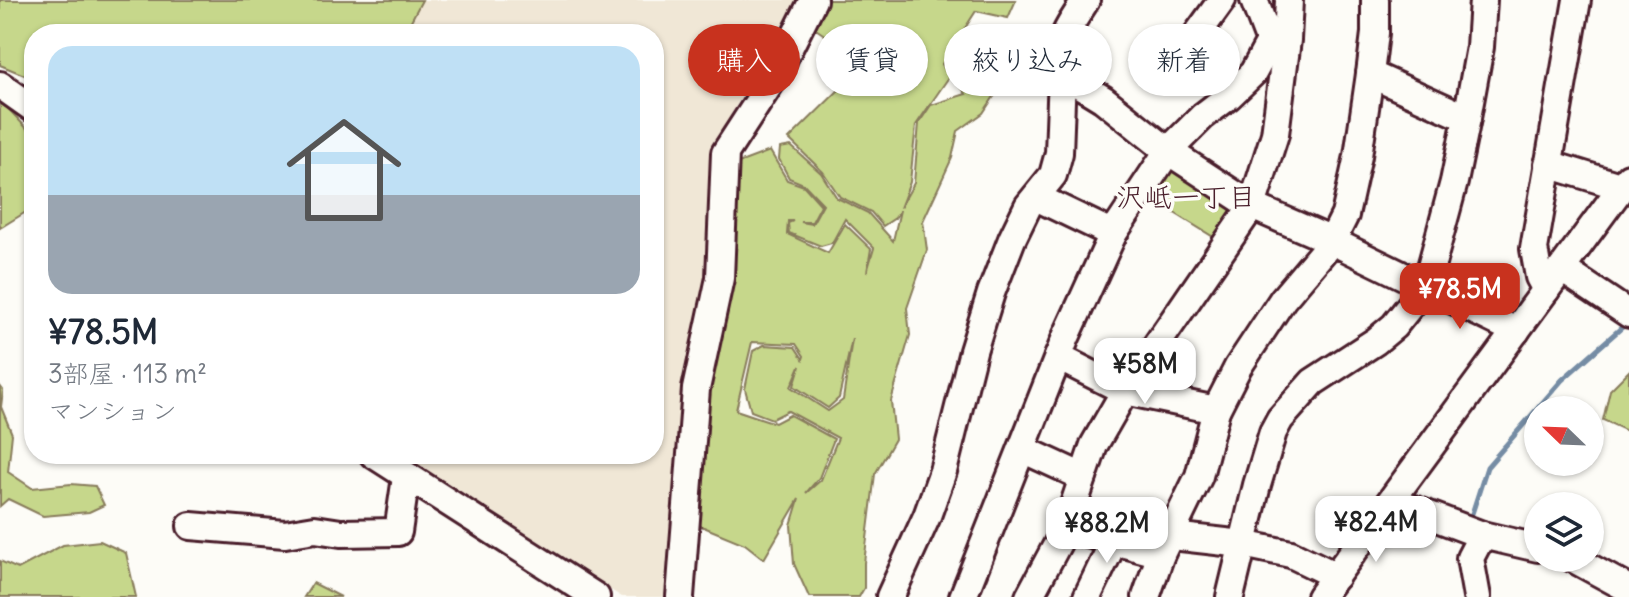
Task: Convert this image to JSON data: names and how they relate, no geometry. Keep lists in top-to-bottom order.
{
  "districts": ["沢岻一丁目"],
  "north": "top left",
  "page": {
    "chip": [
      "購入",
      "賃貸",
      "絞り込み",
      "新着"
    ],
    "list": [
      {
        "name": "¥78.5M",
        "note": "3部屋 · 113 m² · マンション"
      }
    ],
    "price": [
      "¥78.5M",
      "¥58M",
      "¥82.4M",
      "¥88.2M"
    ]
  }
}
